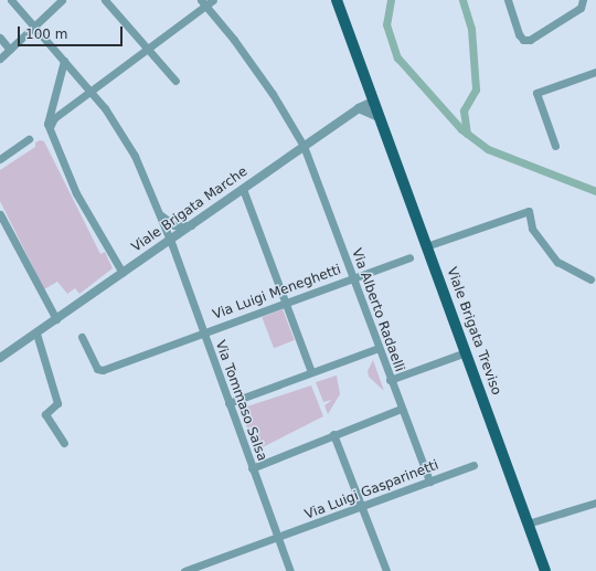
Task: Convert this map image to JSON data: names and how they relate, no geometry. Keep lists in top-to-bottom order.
{
  "streets": {
    "main road": ["Viale Brigata Treviso"],
    "street": [
      "Viale Brigata Marche",
      "Via Luigi Meneghetti",
      "Via Alberto Radaelli",
      "Via Tommaso Salsa",
      "Via Luigi Gasparinetti"
    ]
  },
  "crossings": [
    ["Viale Brigata Marche", "Via Alberto Radaelli"],
    ["Viale Brigata Marche", "Viale Brigata Treviso"],
    ["Viale Brigata Marche", "Via Tommaso Salsa"],
    ["Via Luigi Meneghetti", "Via Alberto Radaelli"],
    ["Via Luigi Meneghetti", "Via Tommaso Salsa"],
    ["Via Alberto Radaelli", "Via Luigi Gasparinetti"],
    ["Via Tommaso Salsa", "Via Luigi Gasparinetti"]
  ],
  "scale_bar": "100 m"
}
